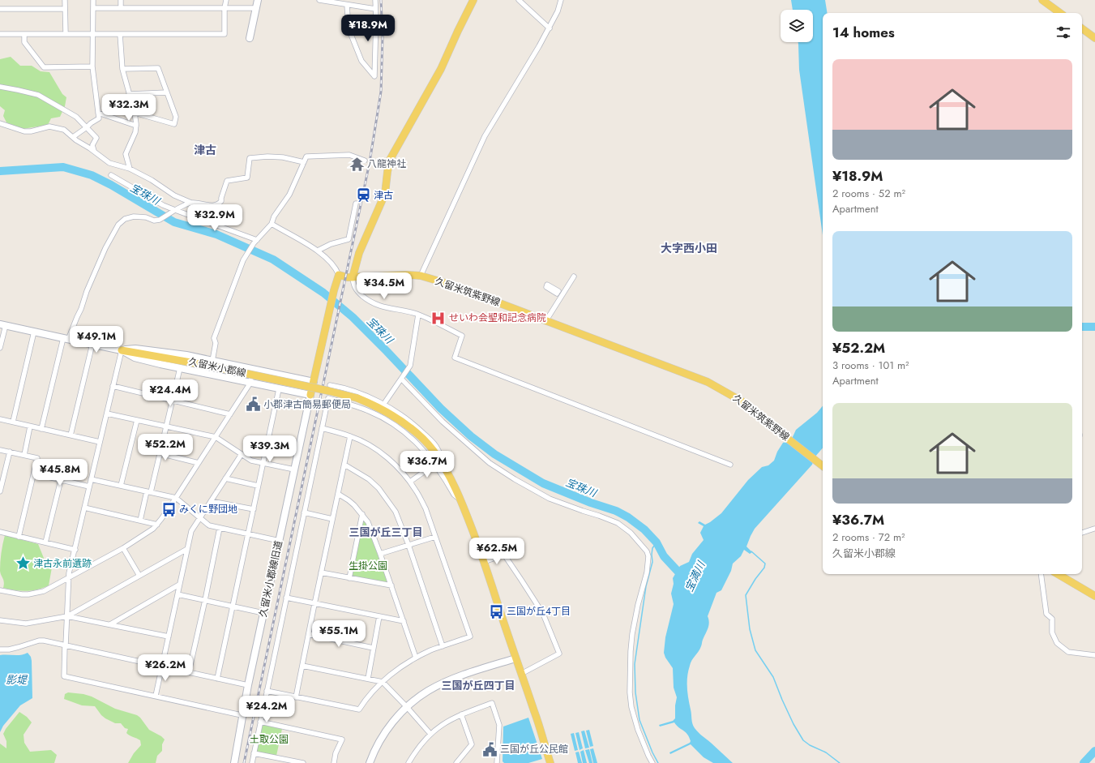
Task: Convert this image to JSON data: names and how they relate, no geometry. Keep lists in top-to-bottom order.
{
  "streets": {
    "main road": ["久留米筑紫野線", "久留米小郡線"],
    "street": ["久留米小郡線旧道"]
  },
  "districts": [
    "津古",
    "大字西小田",
    "三国が丘三丁目",
    "三国が丘四丁目"
  ],
  "water": ["宝珠川", "宝満川", "影堤"],
  "parks": ["生掛公園", "土取公園"],
  "places": {
    "temple": ["八龍神社"],
    "station": ["津古"],
    "hospital": ["せいわ会聖和記念病院"],
    "public building": ["小郡津古簡易郵便局", "三国が丘公民館"],
    "bus stop": ["みくに野団地", "三国が丘4丁目"],
    "place": ["津古永前遺跡"]
  },
  "page": {
    "heading": "14 homes",
    "price": [
      "¥18.9M",
      "¥32.3M",
      "¥32.9M",
      "¥34.5M",
      "¥49.1M",
      "¥24.4M",
      "¥52.2M",
      "¥39.3M",
      "¥36.7M",
      "¥45.8M",
      "¥62.5M",
      "¥55.1M",
      "¥26.2M",
      "¥24.2M"
    ],
    "list": [
      {
        "name": "¥18.9M",
        "note": "2 rooms · 52 m² · Apartment"
      },
      {
        "name": "¥52.2M",
        "note": "3 rooms · 101 m² · Apartment"
      },
      {
        "name": "¥36.7M",
        "note": "2 rooms · 72 m² · 久留米小郡線"
      }
    ]
  }
}
